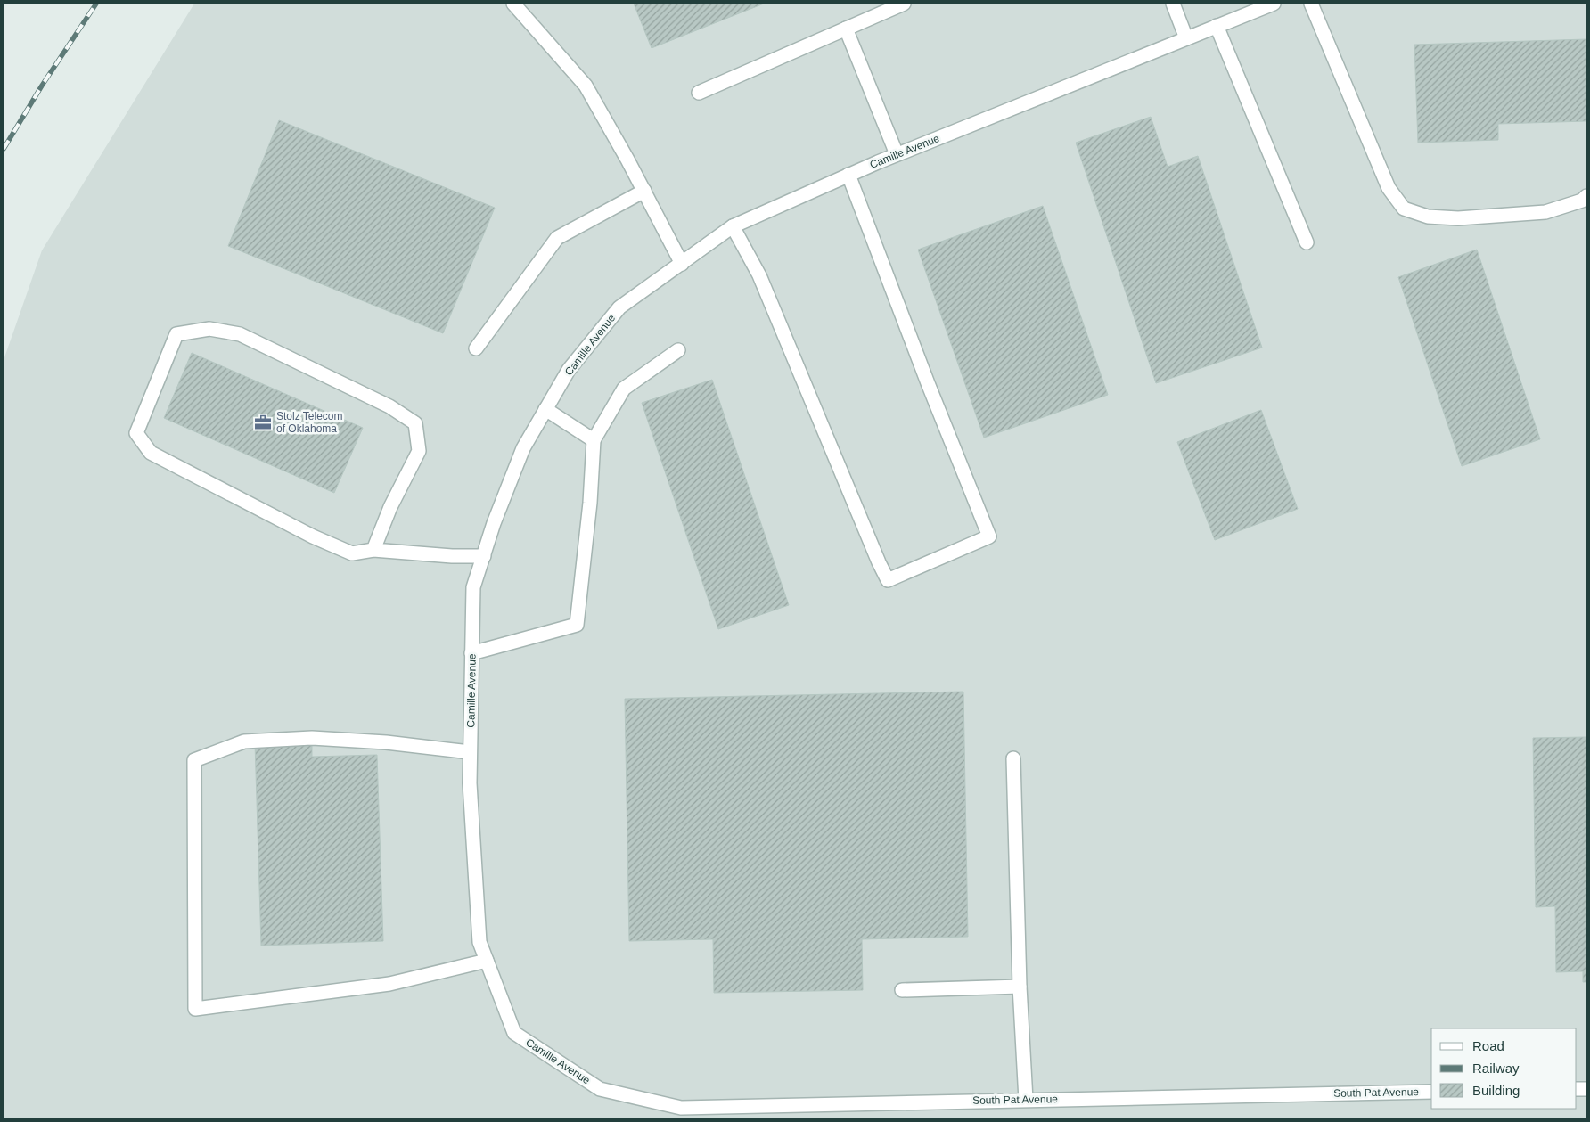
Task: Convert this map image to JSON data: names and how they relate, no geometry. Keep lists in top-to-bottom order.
{
  "streets": {
    "street": ["Camille Avenue", "South Pat Avenue"]
  },
  "crossings": [
    ["Camille Avenue", "South Pat Avenue"]
  ],
  "places": {
    "office": ["Stolz Telecom of Oklahoma"]
  },
  "legend": ["Road", "Railway", "Building"]
}
